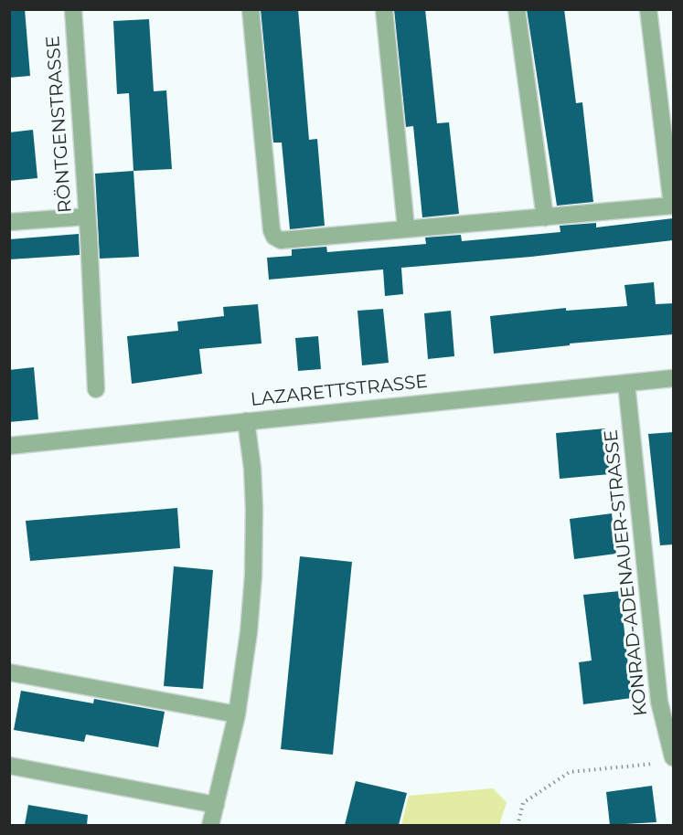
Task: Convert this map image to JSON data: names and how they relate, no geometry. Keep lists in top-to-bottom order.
{
  "streets": {
    "street": ["RÖNTGENSTRASSE", "LAZARETTSTRASSE", "KONRAD-ADENAUER-STRASSE"]
  },
  "crossings": [
    ["LAZARETTSTRASSE", "KONRAD-ADENAUER-STRASSE"]
  ]
}
